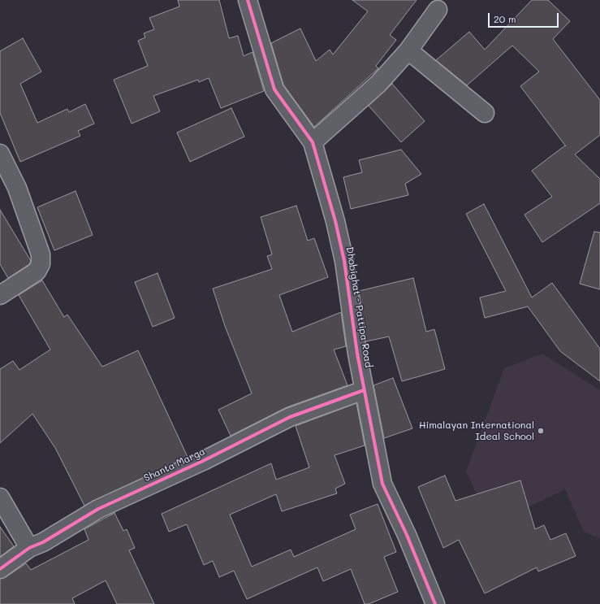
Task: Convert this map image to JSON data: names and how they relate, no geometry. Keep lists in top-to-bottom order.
{
  "streets": {
    "street": ["Dhobighat - Pattipa Road", "Shanta Marga"]
  },
  "crossings": [
    ["Dhobighat - Pattipa Road", "Shanta Marga"]
  ],
  "places": ["Himalayan International Ideal School"],
  "scale_bar": "20 m"
}
